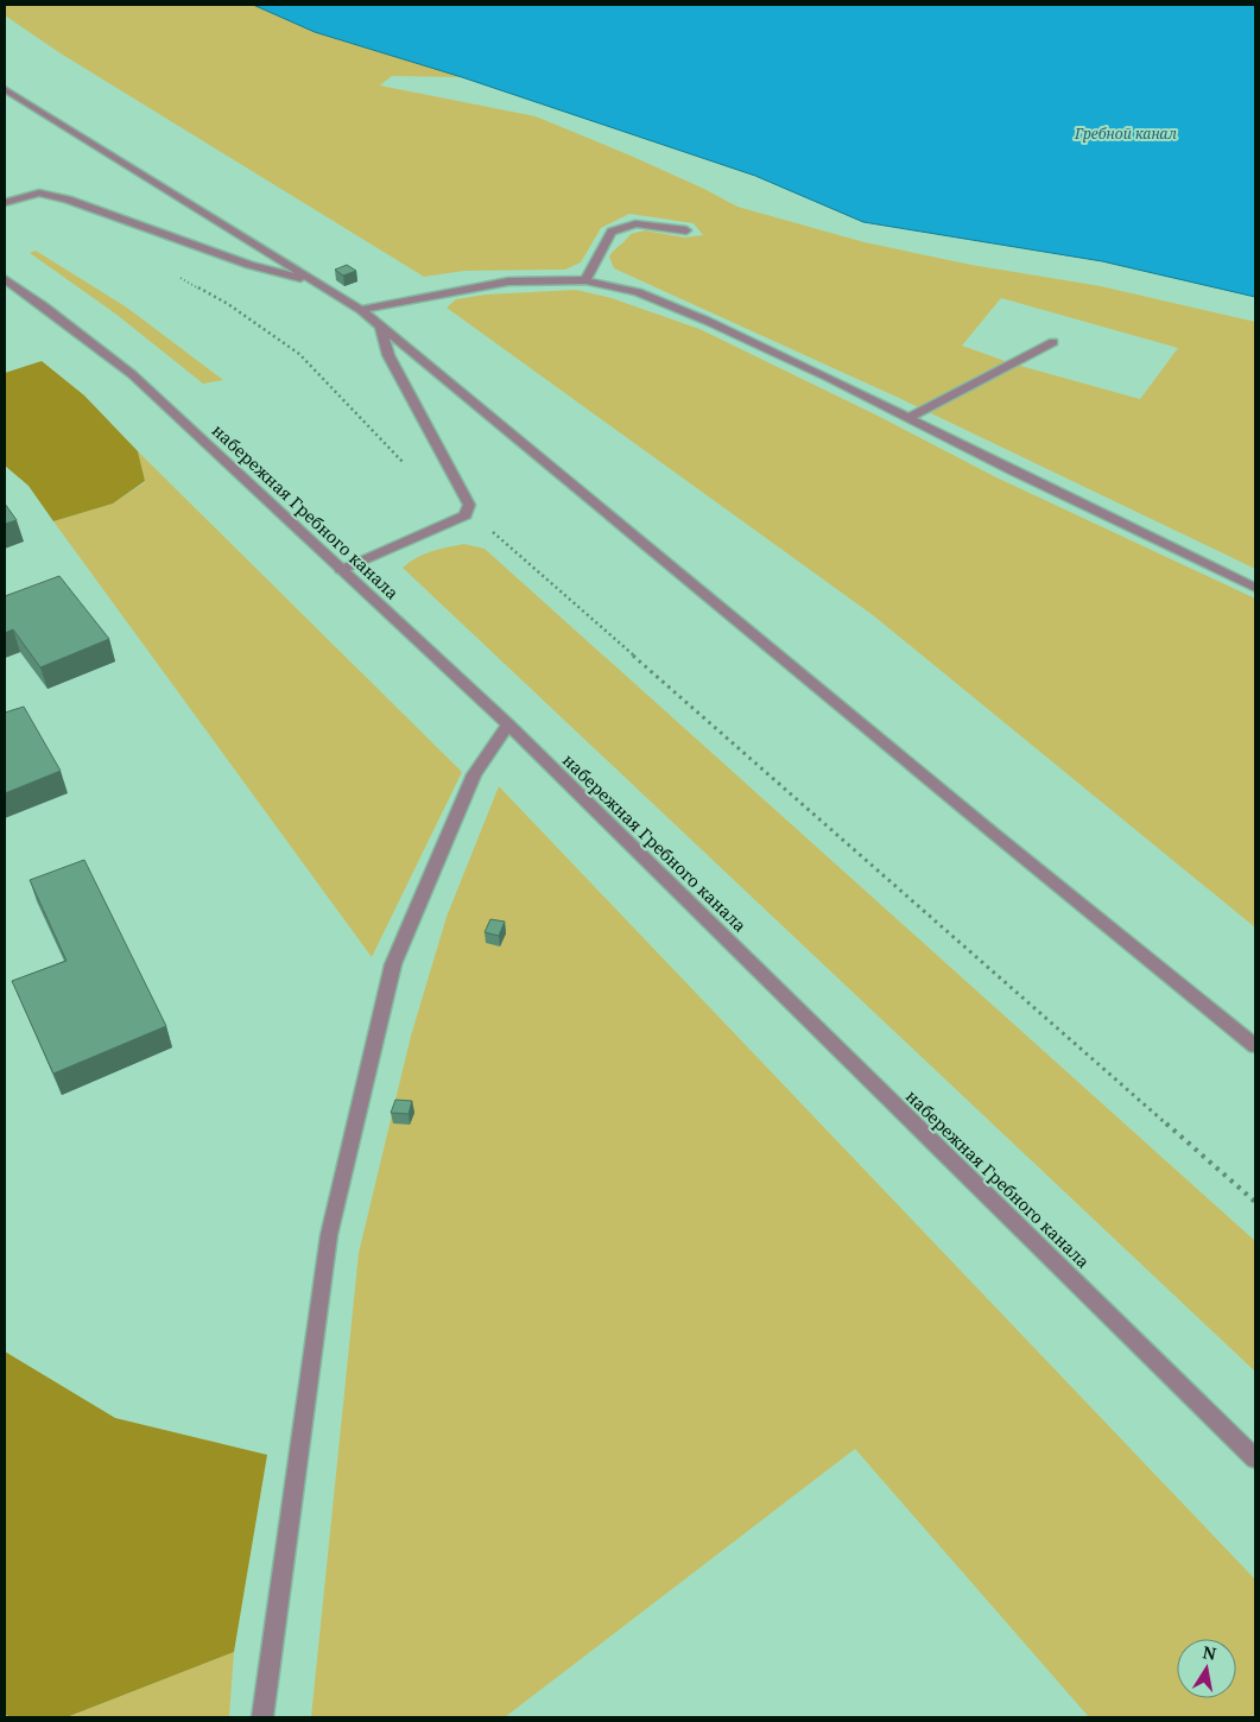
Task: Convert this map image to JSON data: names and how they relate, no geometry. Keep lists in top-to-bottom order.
{
  "streets": {
    "street": ["набережная Гребного канала"]
  },
  "water": ["Гребной канал"],
  "north": "top"
}
